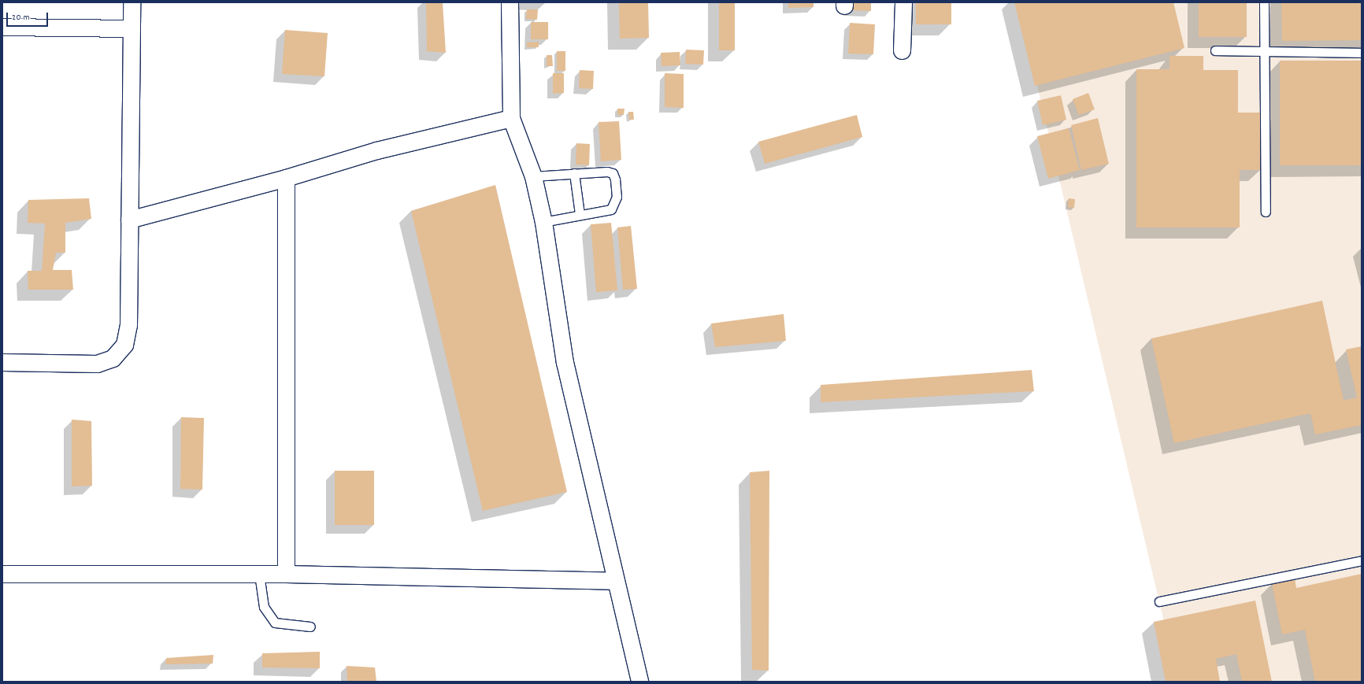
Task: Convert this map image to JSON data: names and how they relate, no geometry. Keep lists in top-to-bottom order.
{
  "scale_bar": "20 m"
}
